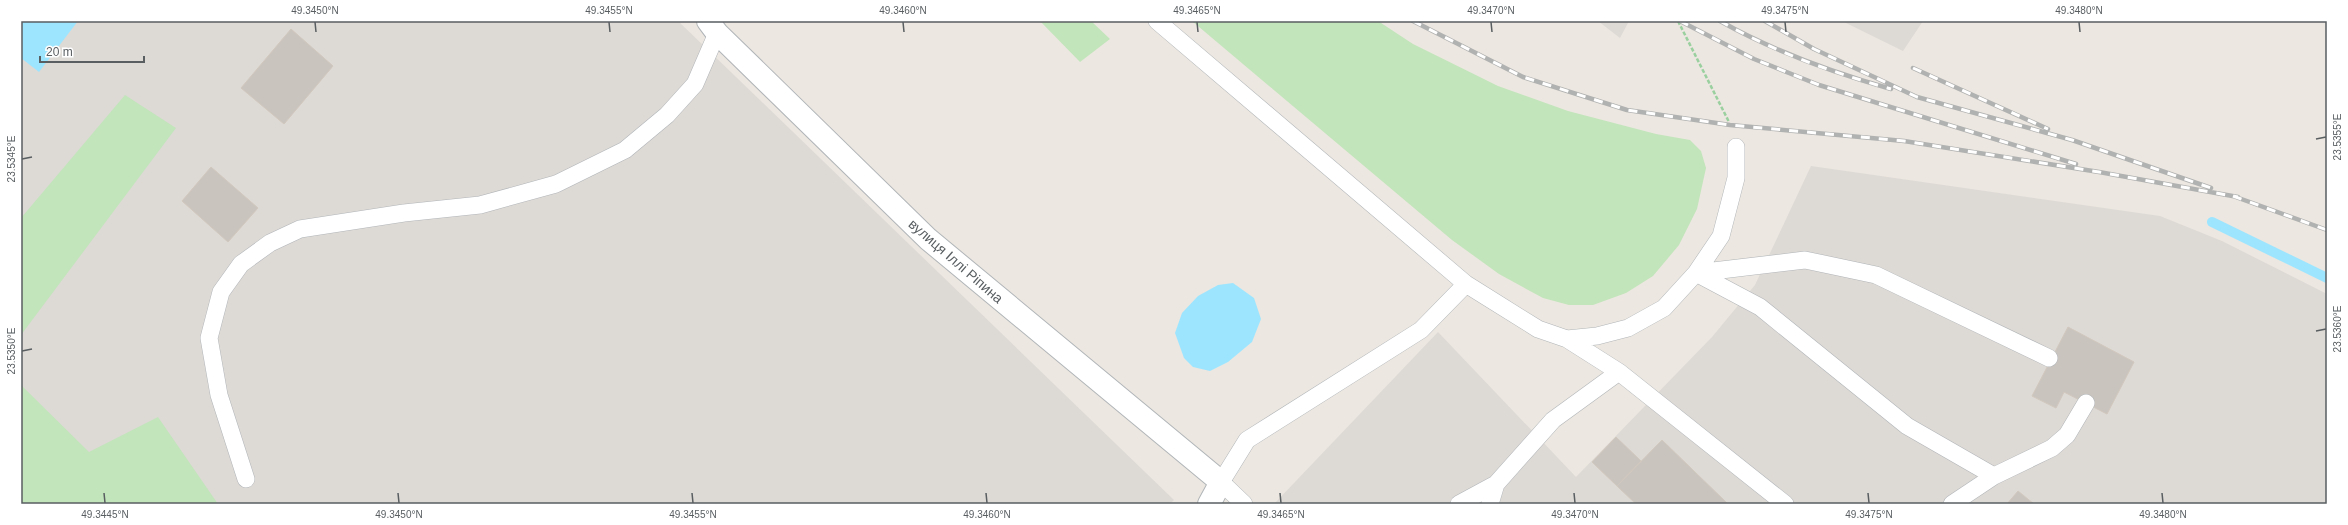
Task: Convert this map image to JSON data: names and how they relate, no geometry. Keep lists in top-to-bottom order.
{
  "streets": {
    "street": ["вулиця Іллі Ріпина"]
  },
  "scale_bar": "20 m",
  "coordinates": [
    "49.3450°N",
    "49.3455°N",
    "49.3460°N",
    "49.3465°N",
    "49.3470°N",
    "49.3475°N",
    "49.3480°N",
    "23.5355°E",
    "23.5345°E",
    "23.5360°E",
    "23.5350°E",
    "49.3445°N"
  ]
}
